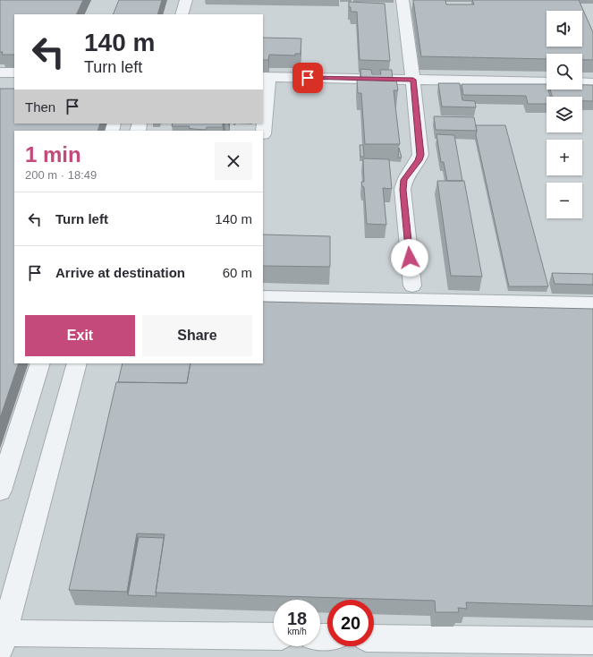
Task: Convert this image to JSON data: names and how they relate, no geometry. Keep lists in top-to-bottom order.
{
  "page": {
    "map_buttons": ["+", "−"],
    "turn": ["140 m", "Turn left"],
    "then": "Then",
    "heading": ["1 min", "200 m · 18:49"],
    "list": [
      {
        "name": "Turn left",
        "value": "140 m"
      },
      {
        "name": "Arrive at destination",
        "value": "60 m"
      }
    ],
    "buttons": ["Exit", "Share"],
    "speed": "18 km/h",
    "limit": "20"
  }
}
